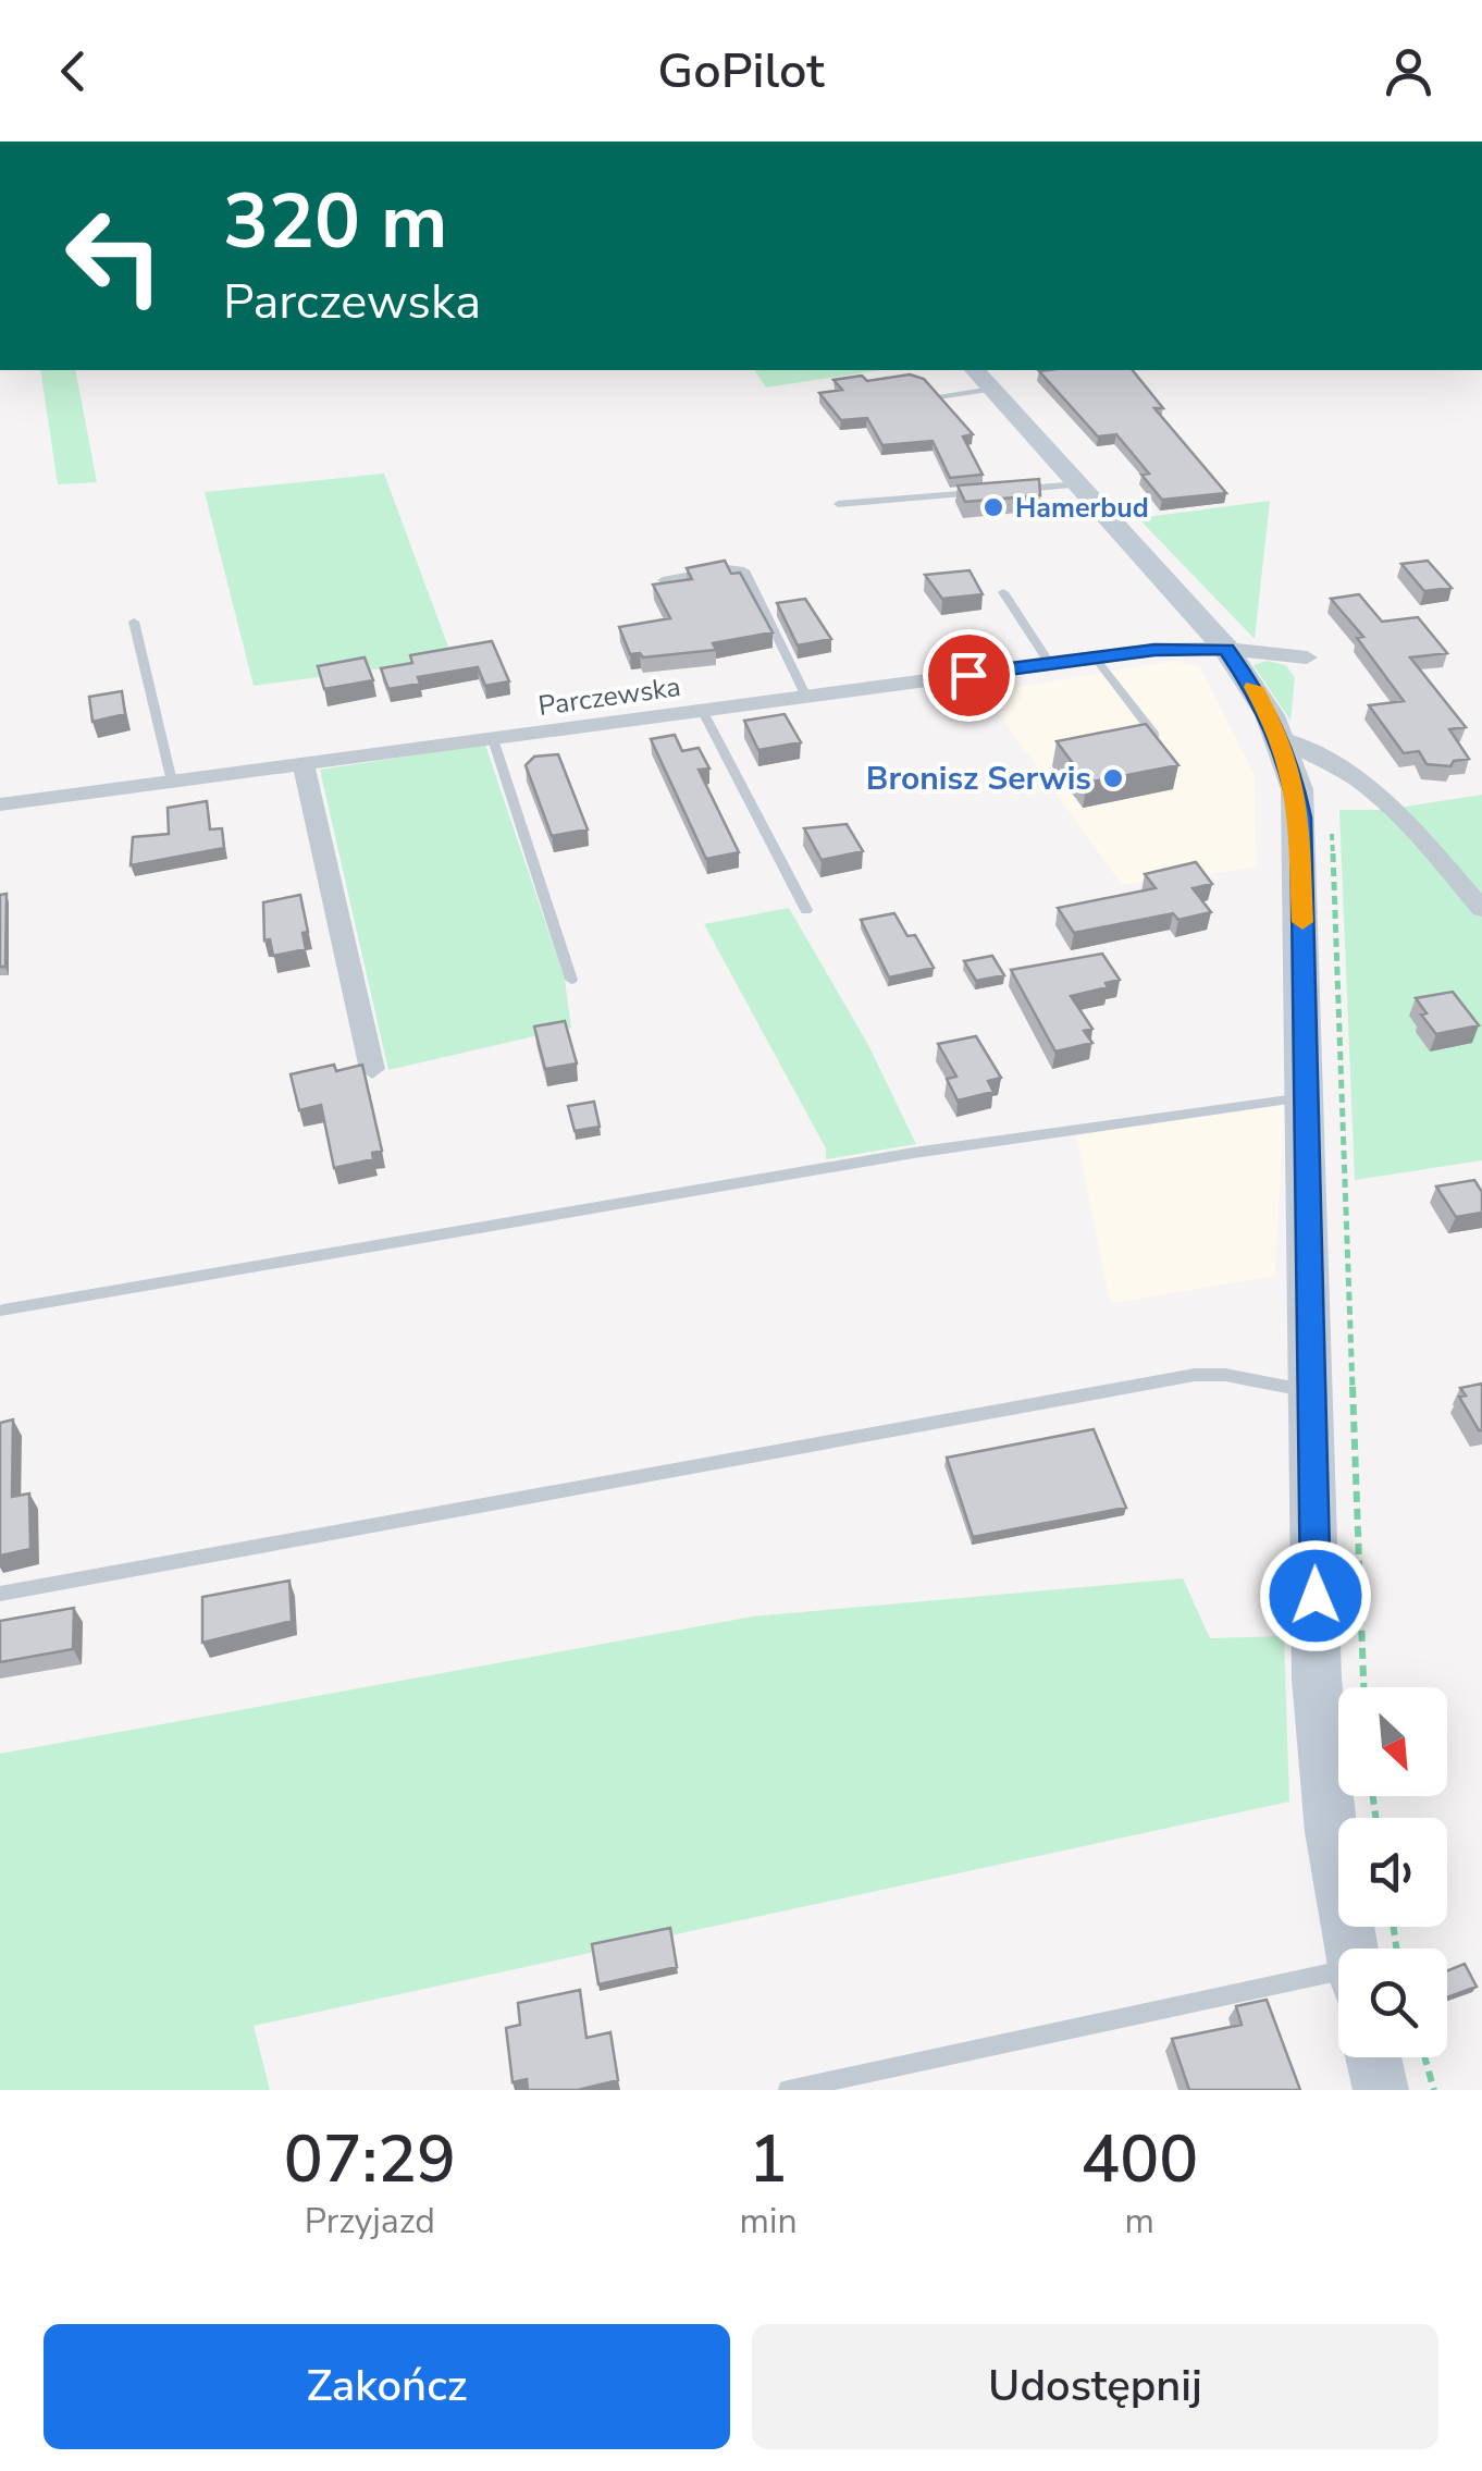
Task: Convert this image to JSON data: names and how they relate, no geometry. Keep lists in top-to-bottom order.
{
  "streets": {
    "street": ["Parczewska"]
  },
  "places": ["Hamerbud", "Bronisz Serwis"],
  "north": "bottom right",
  "page": {
    "header": "GoPilot",
    "turn": ["320 m", "Parczewska"],
    "eta": [
      "07:29",
      "Przyjazd",
      "1",
      "min",
      "400",
      "m"
    ],
    "buttons": ["Zakończ", "Udostępnij"]
  }
}
